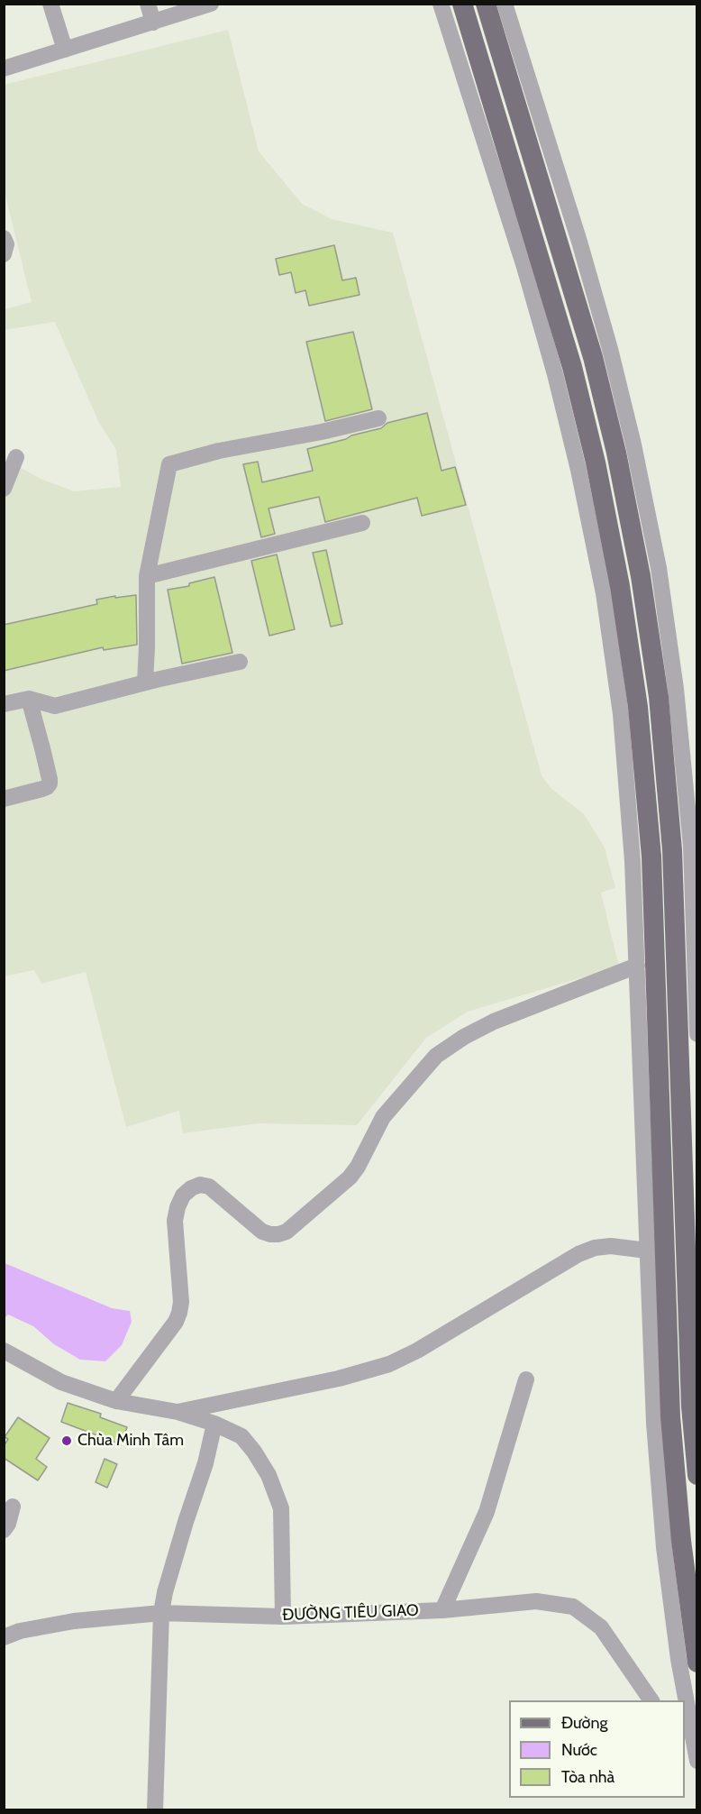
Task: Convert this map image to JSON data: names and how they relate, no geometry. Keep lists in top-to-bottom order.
{
  "streets": {
    "street": ["ĐƯỜNG TIÊU GIAO"]
  },
  "places": ["Chùa Minh Tâm"],
  "legend": ["Đường", "Nước", "Tòa nhà"]
}
